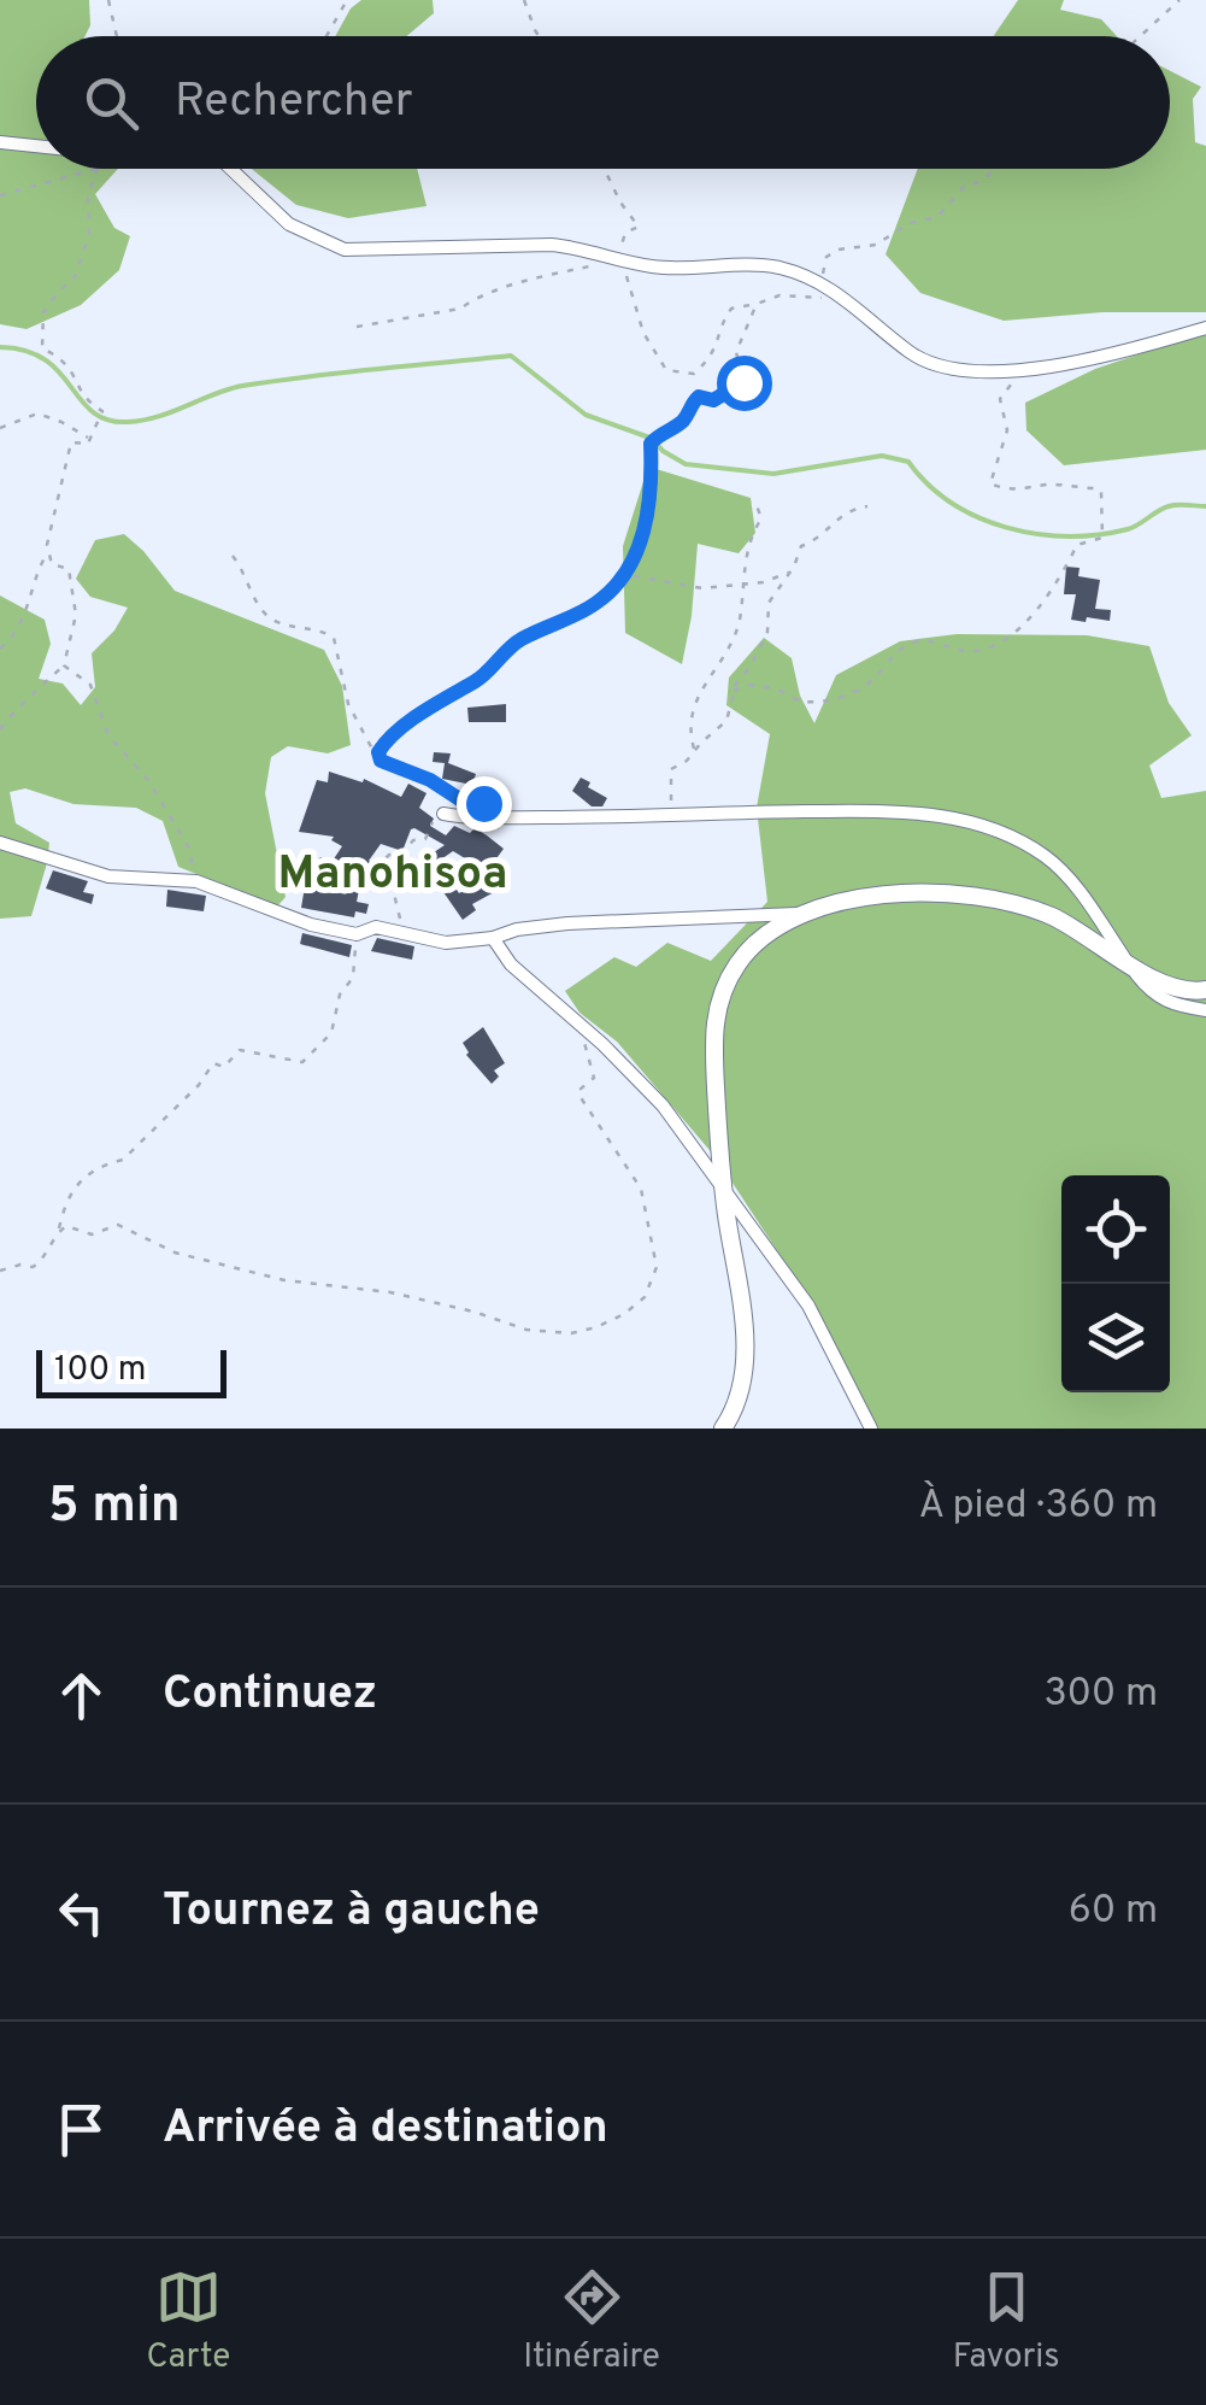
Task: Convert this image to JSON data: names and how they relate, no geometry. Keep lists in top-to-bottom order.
{
  "districts": ["Manohisoa"],
  "scale_bar": "100 m",
  "page": {
    "search": "Rechercher",
    "scale": "100 m",
    "heading": ["5 min", "À pied · 360 m"],
    "list": [
      ["Continuez", "300 m"],
      ["Tournez à gauche", "60 m"],
      "Arrivée à destination"
    ],
    "nav": ["Carte", "Itinéraire", "Favoris"]
  }
}
